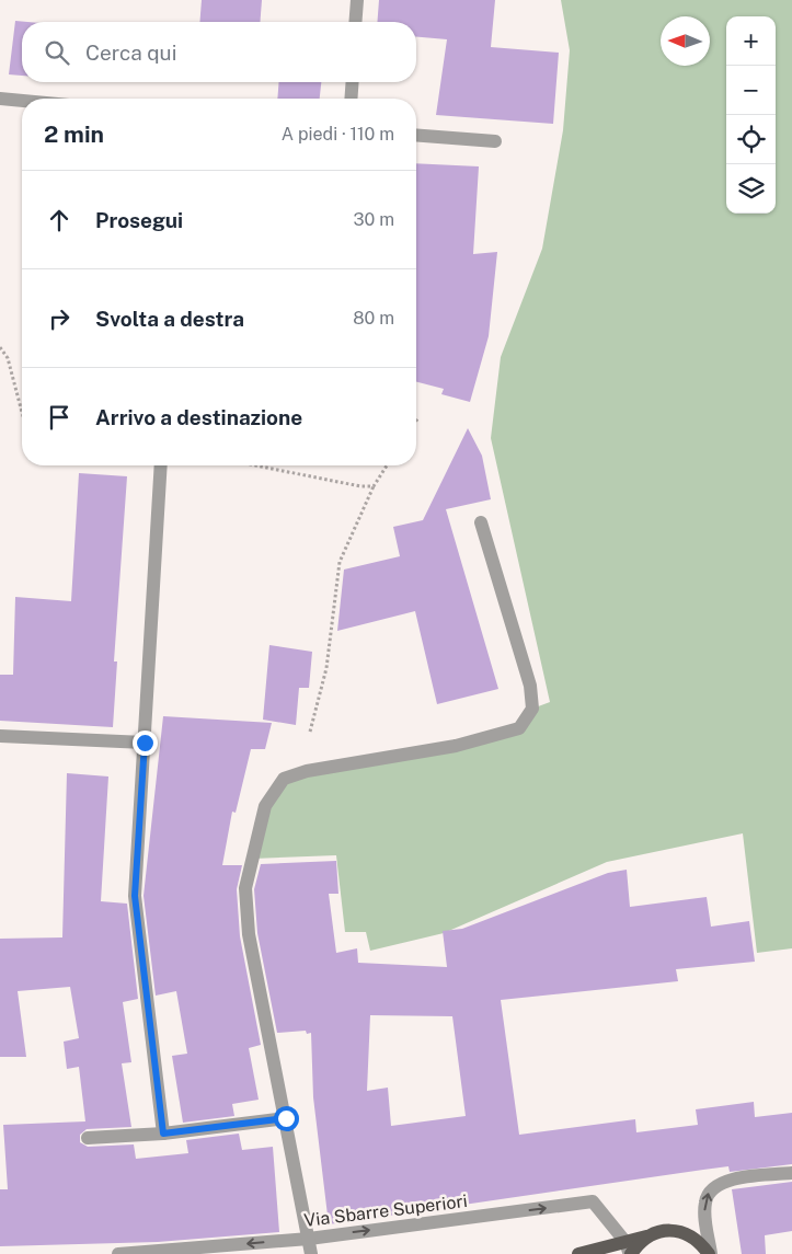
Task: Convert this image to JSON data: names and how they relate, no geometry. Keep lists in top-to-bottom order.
{
  "streets": {
    "street": ["Via Sbarre Superiori"]
  },
  "north": "left",
  "page": {
    "map_buttons": ["+", "−"],
    "search": "Cerca qui",
    "heading": ["2 min", "A piedi · 110 m"],
    "list": [
      ["Prosegui", "30 m"],
      ["Svolta a destra", "80 m"],
      "Arrivo a destinazione"
    ]
  }
}
